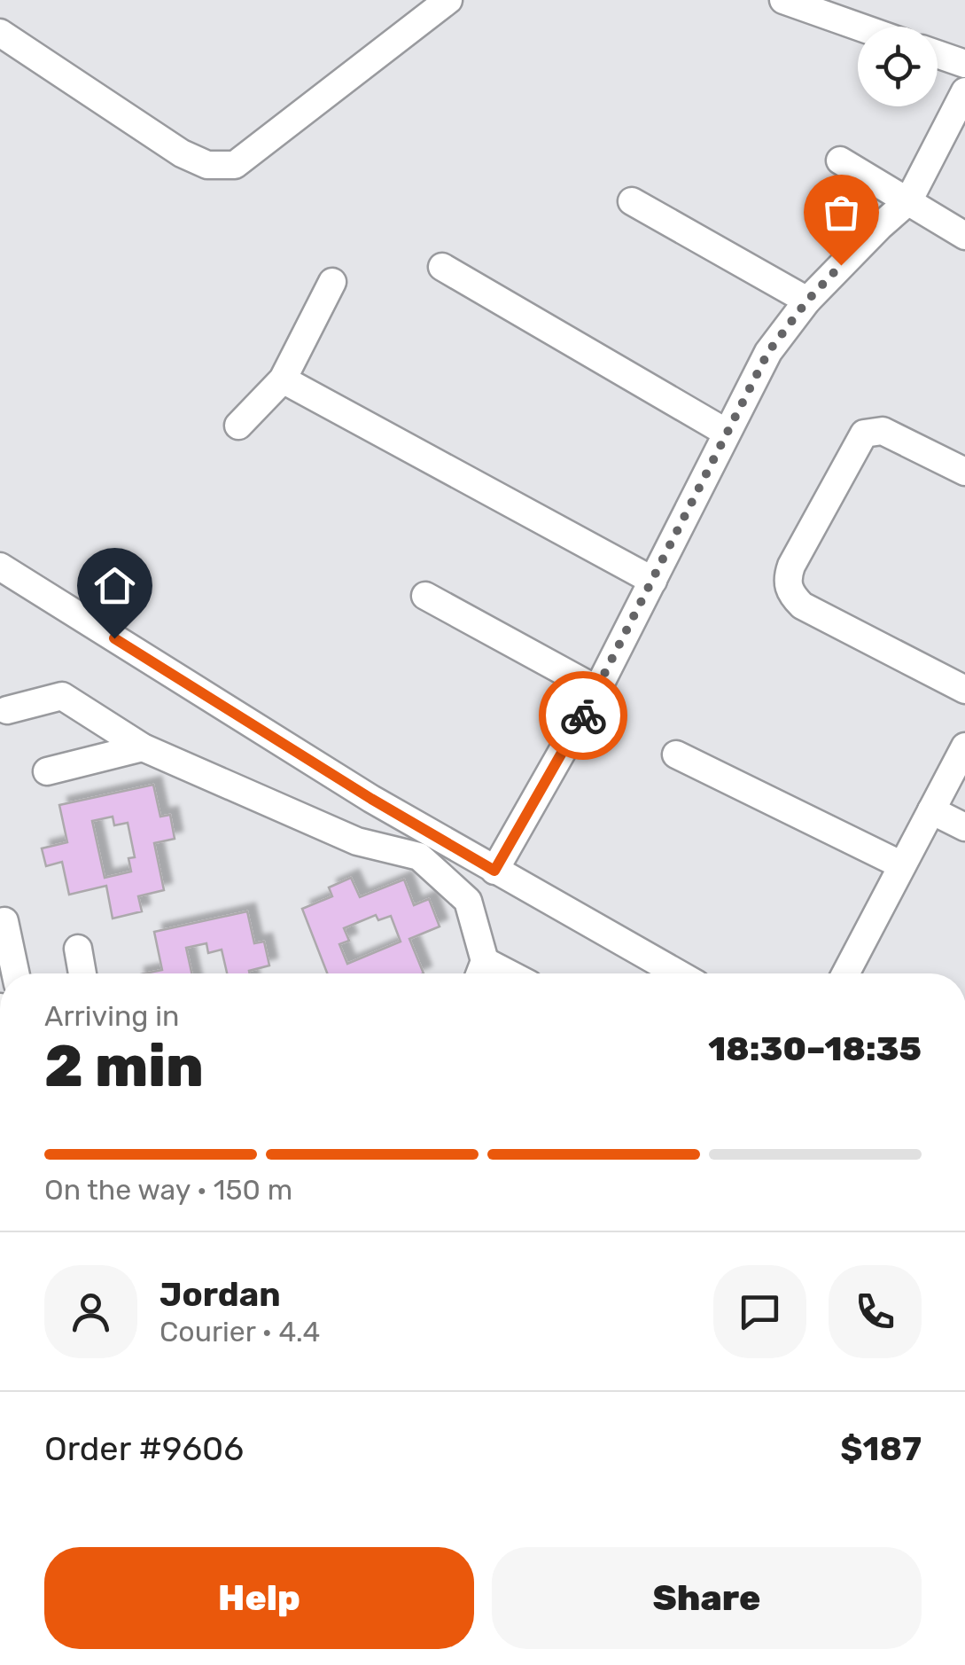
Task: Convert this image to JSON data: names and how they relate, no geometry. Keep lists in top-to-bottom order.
{
  "page": {
    "heading": ["2 min", "Arriving in", "18:30–18:35"],
    "panel": [
      "Jordan",
      "Courier · 4.4",
      "Order #9606",
      "$187"
    ],
    "bar": "On the way · 150 m",
    "buttons": ["Help", "Share"]
  }
}
